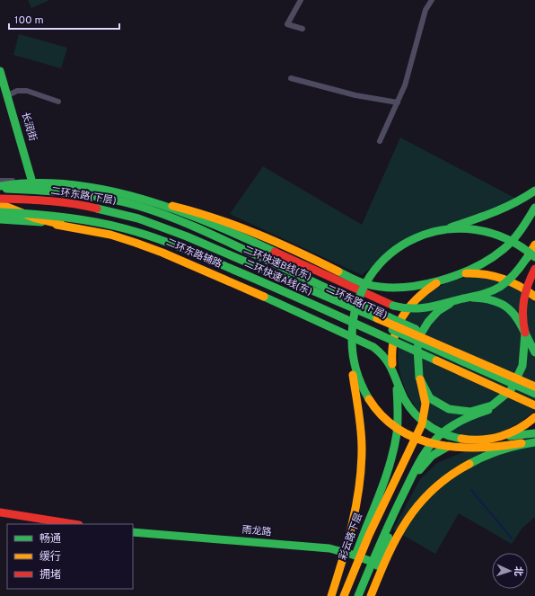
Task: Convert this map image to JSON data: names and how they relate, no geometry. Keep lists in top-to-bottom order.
{
  "streets": {
    "main road": [
      "长润街",
      "二环东路(下层)",
      "二环东路辅路",
      "二环快速B线(东)",
      "二环快速A线(东)",
      "雨龙路",
      "彩云路下层"
    ]
  },
  "crossings": [
    ["长润街", "二环东路(下层)"],
    ["二环东路(下层)", "二环快速B线(东)"],
    ["二环东路辅路", "彩云路下层"],
    ["雨龙路", "彩云路下层"]
  ],
  "legend": ["畅通", "缓行", "拥堵"],
  "scale_bar": "100 m",
  "north": "right"
}
